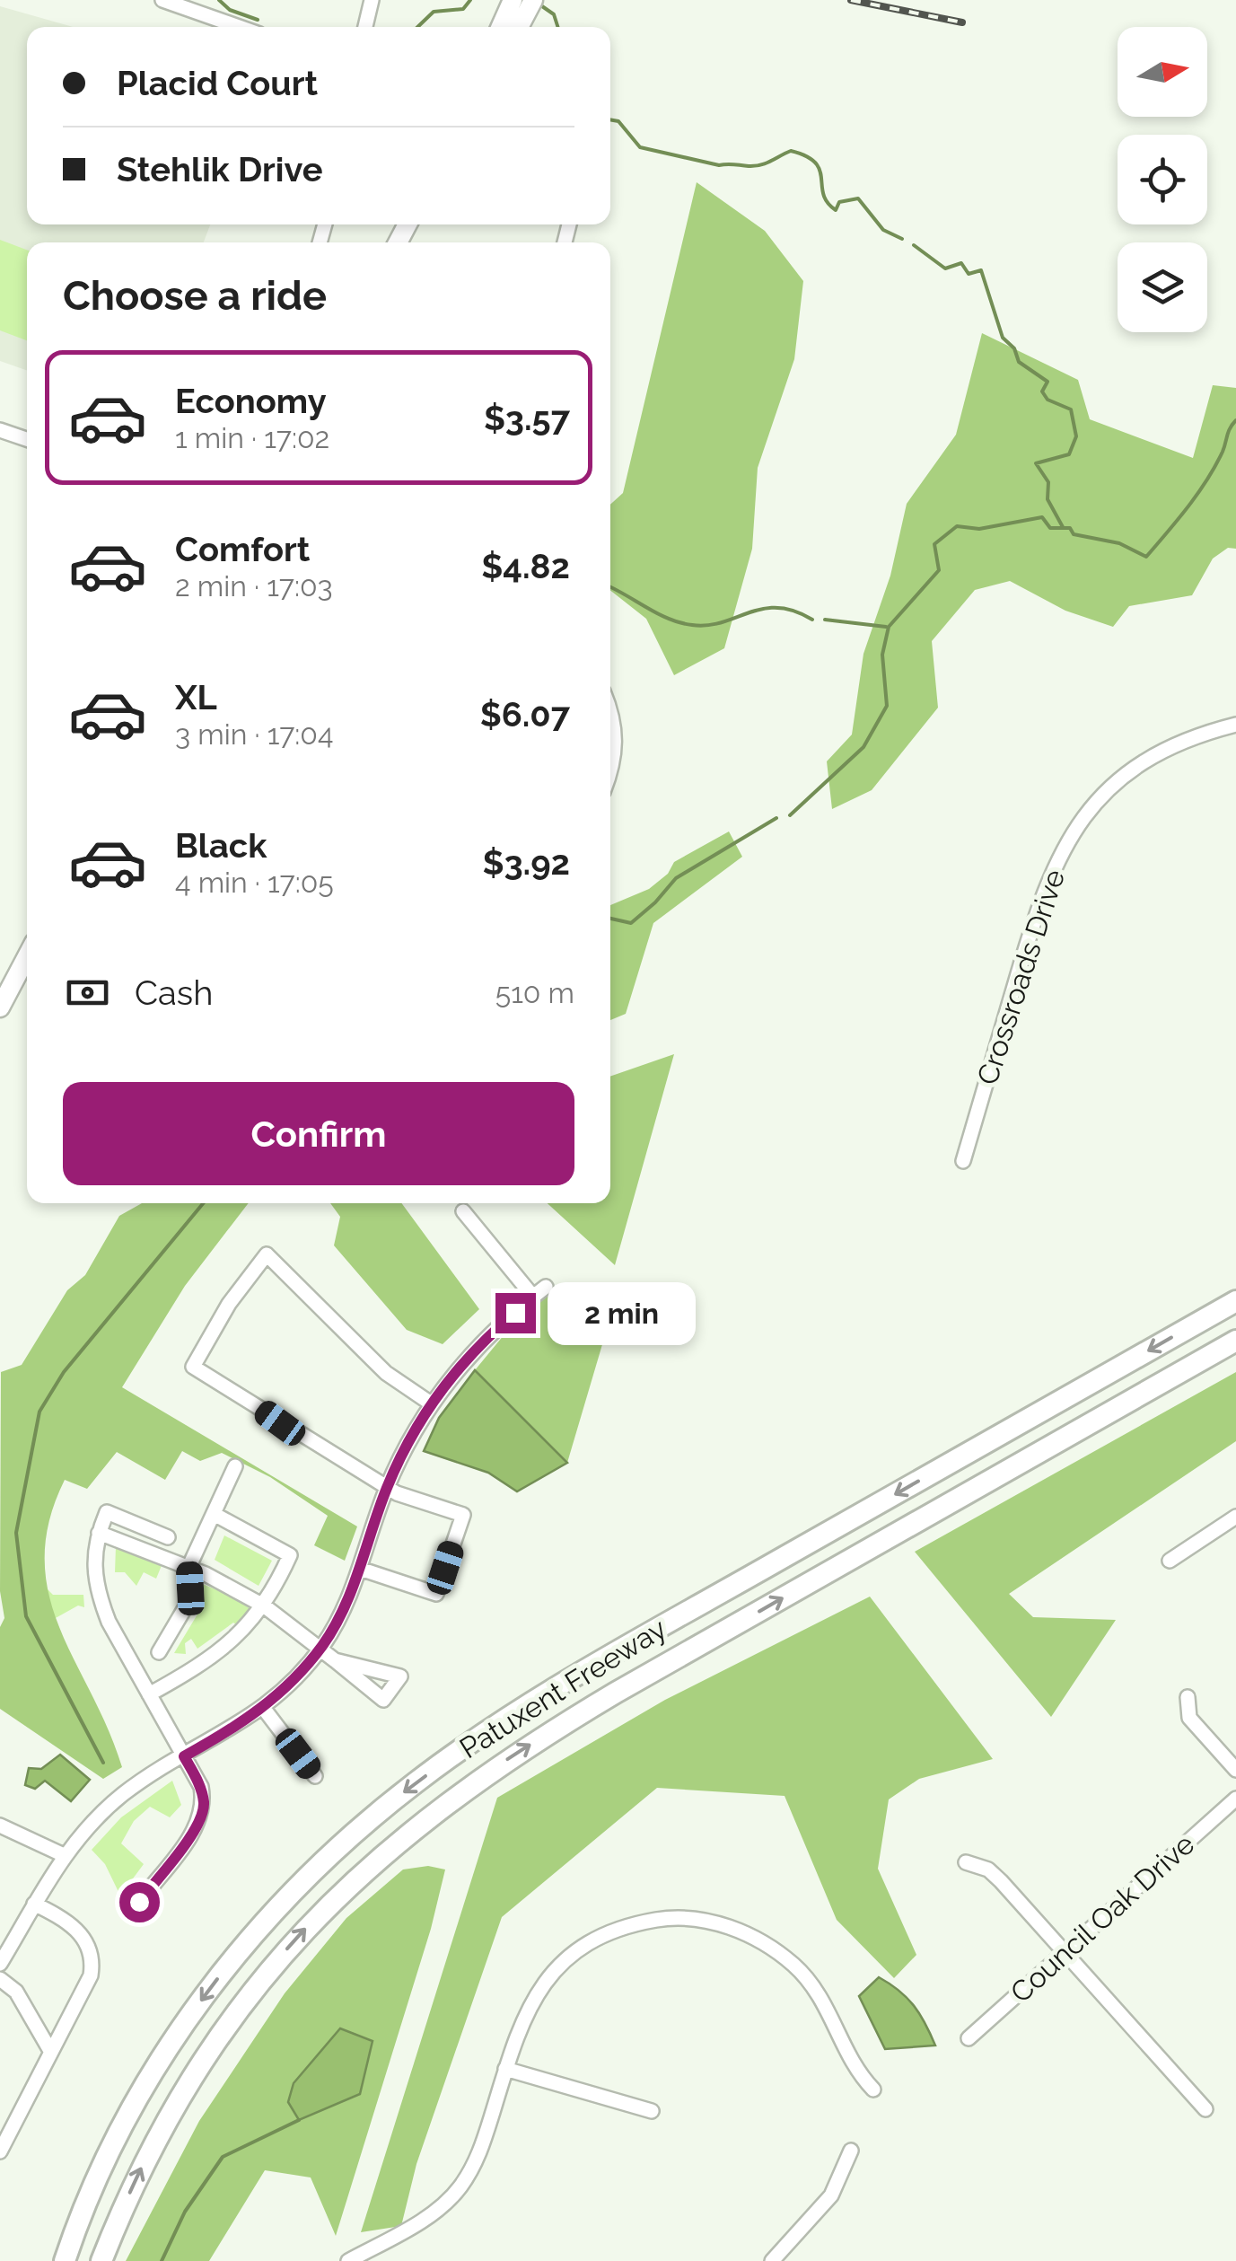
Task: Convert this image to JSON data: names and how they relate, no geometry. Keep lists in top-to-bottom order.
{
  "streets": {
    "highway": ["Patuxent Freeway"],
    "street": ["Crossroads Drive", "Council Oak Drive"]
  },
  "north": "right",
  "page": {
    "banner": ["Placid Court", "Stehlik Drive"],
    "heading": "Choose a ride",
    "list": [
      {
        "name": "Economy",
        "note": "1 min · 17:02",
        "value": "$3.57"
      },
      {
        "name": "Comfort",
        "note": "2 min · 17:03",
        "value": "$4.82"
      },
      {
        "name": "XL",
        "note": "3 min · 17:04",
        "value": "$6.07"
      },
      {
        "name": "Black",
        "note": "4 min · 17:05",
        "value": "$3.92"
      }
    ],
    "pay": ["Cash", "510 m"],
    "buttons": "Confirm",
    "bubble": "2 min"
  }
}
